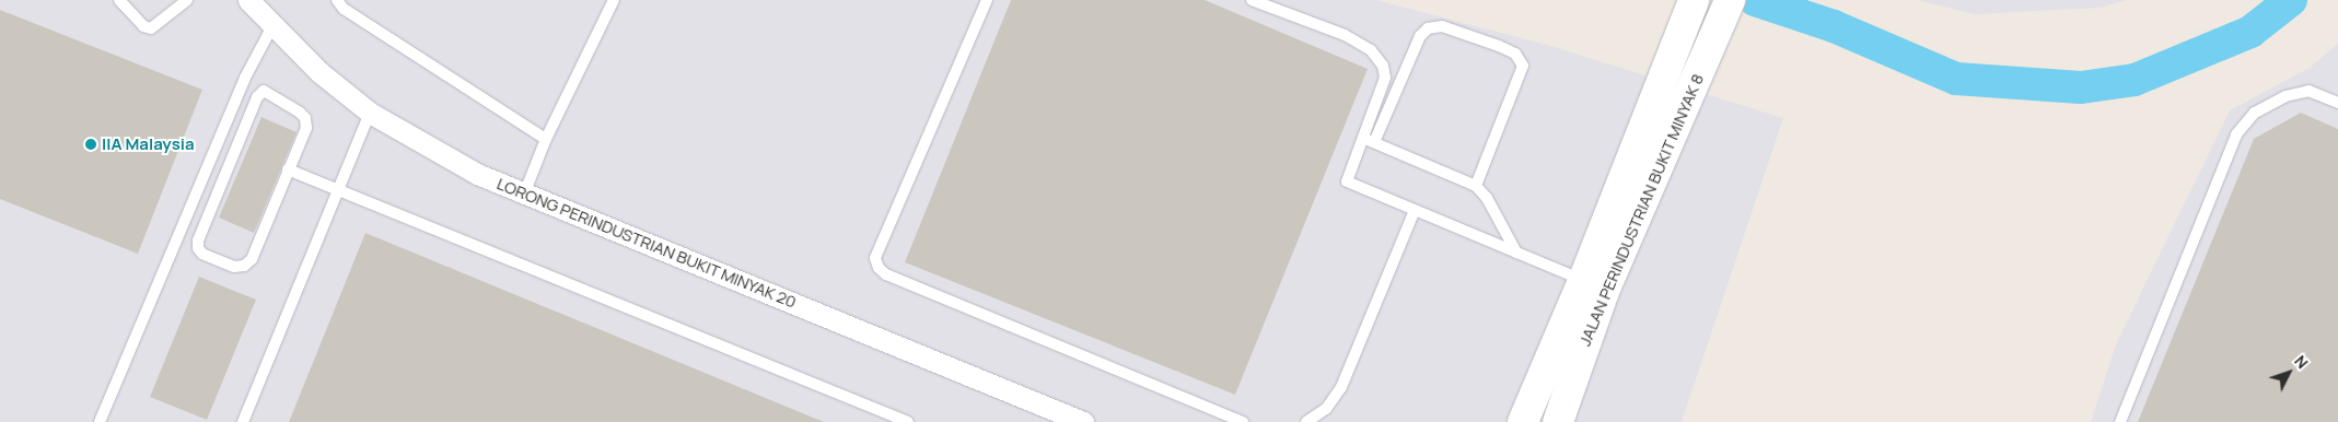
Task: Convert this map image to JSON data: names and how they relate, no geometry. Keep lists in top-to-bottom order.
{
  "streets": {
    "street": ["JALAN PERINDUSTRIAN BUKIT MINYAK 8", "LORONG PERINDUSTRIAN BUKIT MINYAK 20"]
  },
  "places": ["IIA Malaysia"],
  "north": "top right"
}
